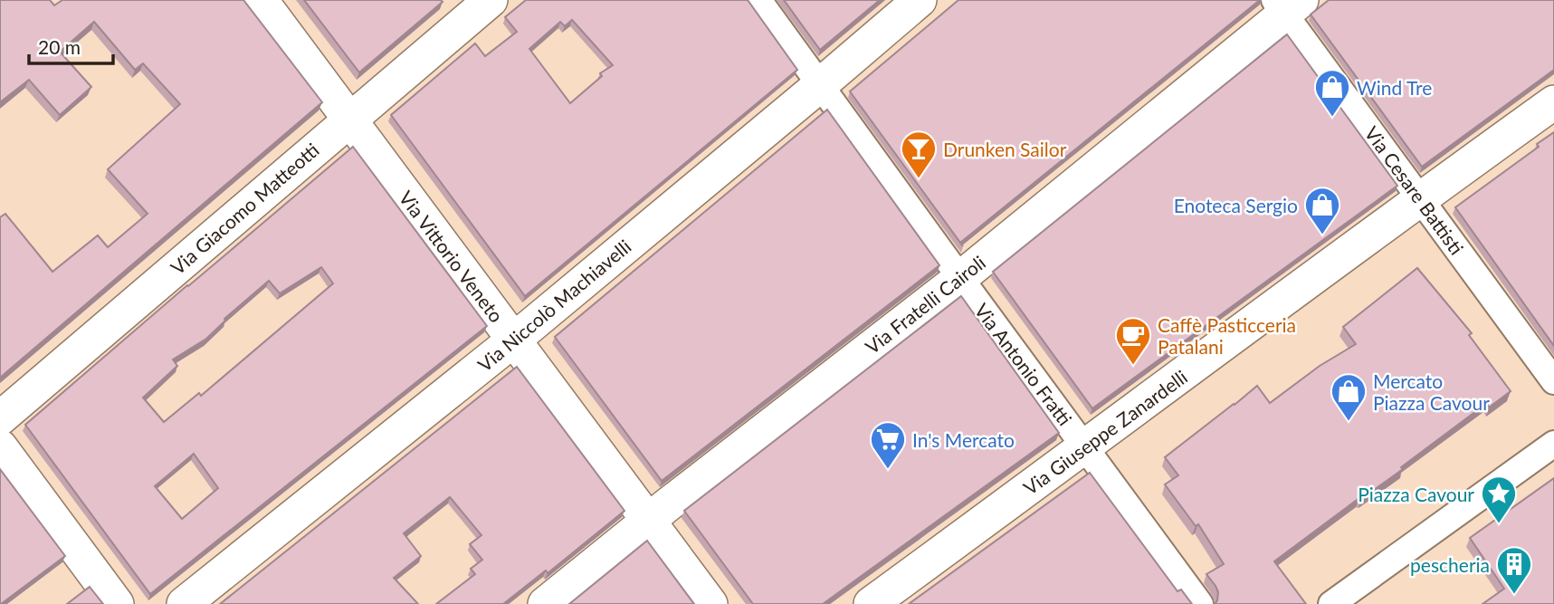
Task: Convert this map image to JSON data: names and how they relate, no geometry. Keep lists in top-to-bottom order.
{
  "streets": {
    "street": [
      "Via Cesare Battisti",
      "Via Giacomo Matteotti",
      "Via Vittorio Veneto",
      "Via Fratelli Cairoli",
      "Via Niccolò Machiavelli",
      "Via Antonio Fratti",
      "Via Giuseppe Zanardelli"
    ]
  },
  "crossings": [
    ["Via Cesare Battisti", "Via Fratelli Cairoli"],
    ["Via Cesare Battisti", "Via Giuseppe Zanardelli"],
    ["Via Giacomo Matteotti", "Via Vittorio Veneto"],
    ["Via Vittorio Veneto", "Via Fratelli Cairoli"],
    ["Via Vittorio Veneto", "Via Niccolò Machiavelli"],
    ["Via Fratelli Cairoli", "Via Antonio Fratti"],
    ["Via Niccolò Machiavelli", "Via Antonio Fratti"],
    ["Via Antonio Fratti", "Via Giuseppe Zanardelli"]
  ],
  "places": {
    "shop": ["Wind Tre", "Enoteca Sergio", "Mercato Piazza Cavour"],
    "bar": ["Drunken Sailor"],
    "cafe": ["Caffè Pasticceria Patalani"],
    "supermarket": ["In's Mercato"],
    "place": ["Piazza Cavour"],
    "building": ["pescheria"]
  },
  "scale_bar": "20 m"
}
